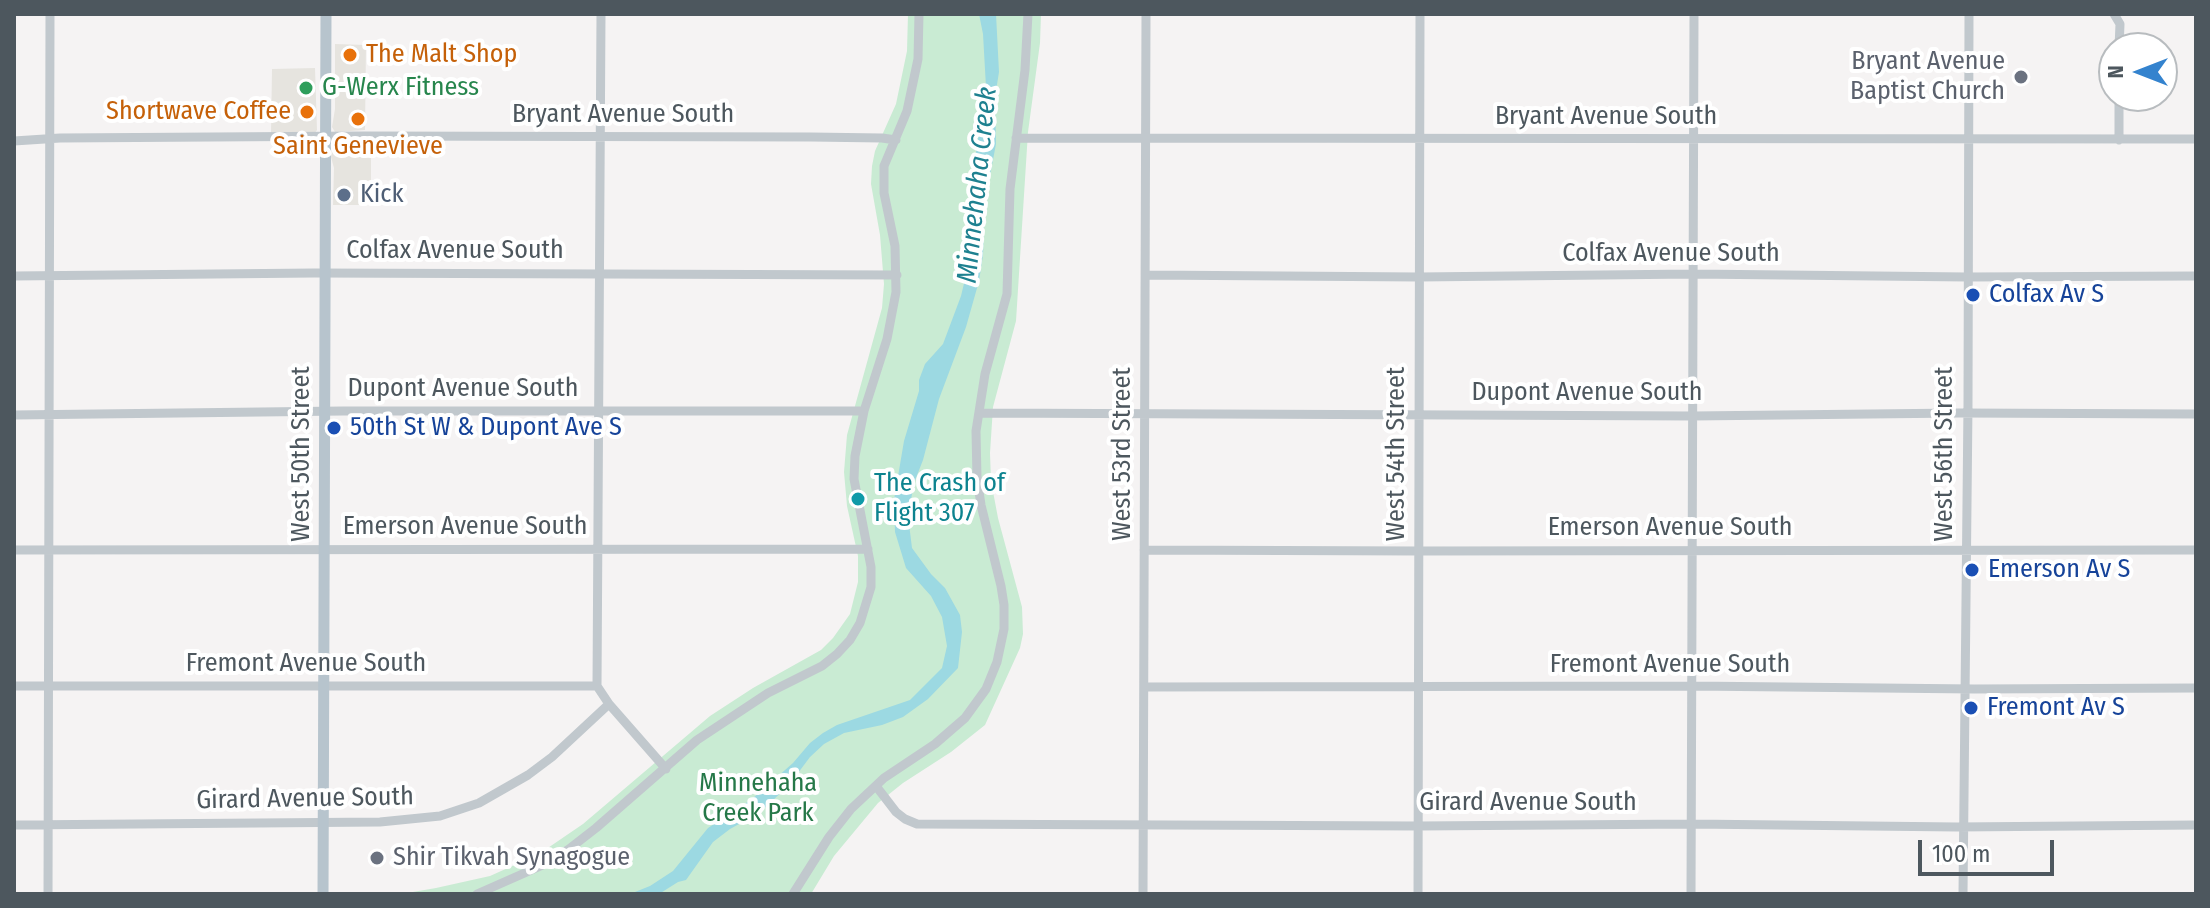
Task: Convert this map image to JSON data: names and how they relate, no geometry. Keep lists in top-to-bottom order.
{
  "streets": {
    "main road": ["West 50th Street"],
    "street": [
      "Bryant Avenue South",
      "Colfax Avenue South",
      "Dupont Avenue South",
      "West 53rd Street",
      "West 54th Street",
      "West 56th Street",
      "Emerson Avenue South",
      "Fremont Avenue South",
      "Girard Avenue South"
    ]
  },
  "crossings": [
    ["Bryant Avenue South", "West 50th Street"],
    ["Bryant Avenue South", "West 53rd Street"],
    ["Bryant Avenue South", "West 54th Street"],
    ["Bryant Avenue South", "West 56th Street"],
    ["Colfax Avenue South", "West 50th Street"],
    ["Colfax Avenue South", "West 53rd Street"],
    ["Colfax Avenue South", "West 54th Street"],
    ["Colfax Avenue South", "West 56th Street"],
    ["Dupont Avenue South", "West 50th Street"],
    ["Dupont Avenue South", "West 53rd Street"],
    ["Dupont Avenue South", "West 54th Street"],
    ["Dupont Avenue South", "West 56th Street"],
    ["West 50th Street", "Emerson Avenue South"],
    ["West 50th Street", "Fremont Avenue South"],
    ["West 50th Street", "Girard Avenue South"],
    ["West 53rd Street", "Emerson Avenue South"],
    ["West 53rd Street", "Fremont Avenue South"],
    ["West 53rd Street", "Girard Avenue South"],
    ["West 54th Street", "Emerson Avenue South"],
    ["West 54th Street", "Fremont Avenue South"],
    ["West 54th Street", "Girard Avenue South"],
    ["West 56th Street", "Emerson Avenue South"],
    ["West 56th Street", "Fremont Avenue South"],
    ["West 56th Street", "Girard Avenue South"]
  ],
  "water": ["Minnehaha Creek"],
  "parks": ["Minnehaha Creek Park"],
  "places": [
    "The Malt Shop",
    "Bryant Avenue Baptist Church",
    "G-Werx Fitness",
    "Shortwave Coffee",
    "Saint Genevieve",
    "Kick",
    "Colfax Av S",
    "50th St W & Dupont Ave S",
    "The Crash of Flight 307",
    "Emerson Av S",
    "Fremont Av S",
    "Shir Tikvah Synagogue"
  ],
  "scale_bar": "100 m",
  "north": "left"
}
